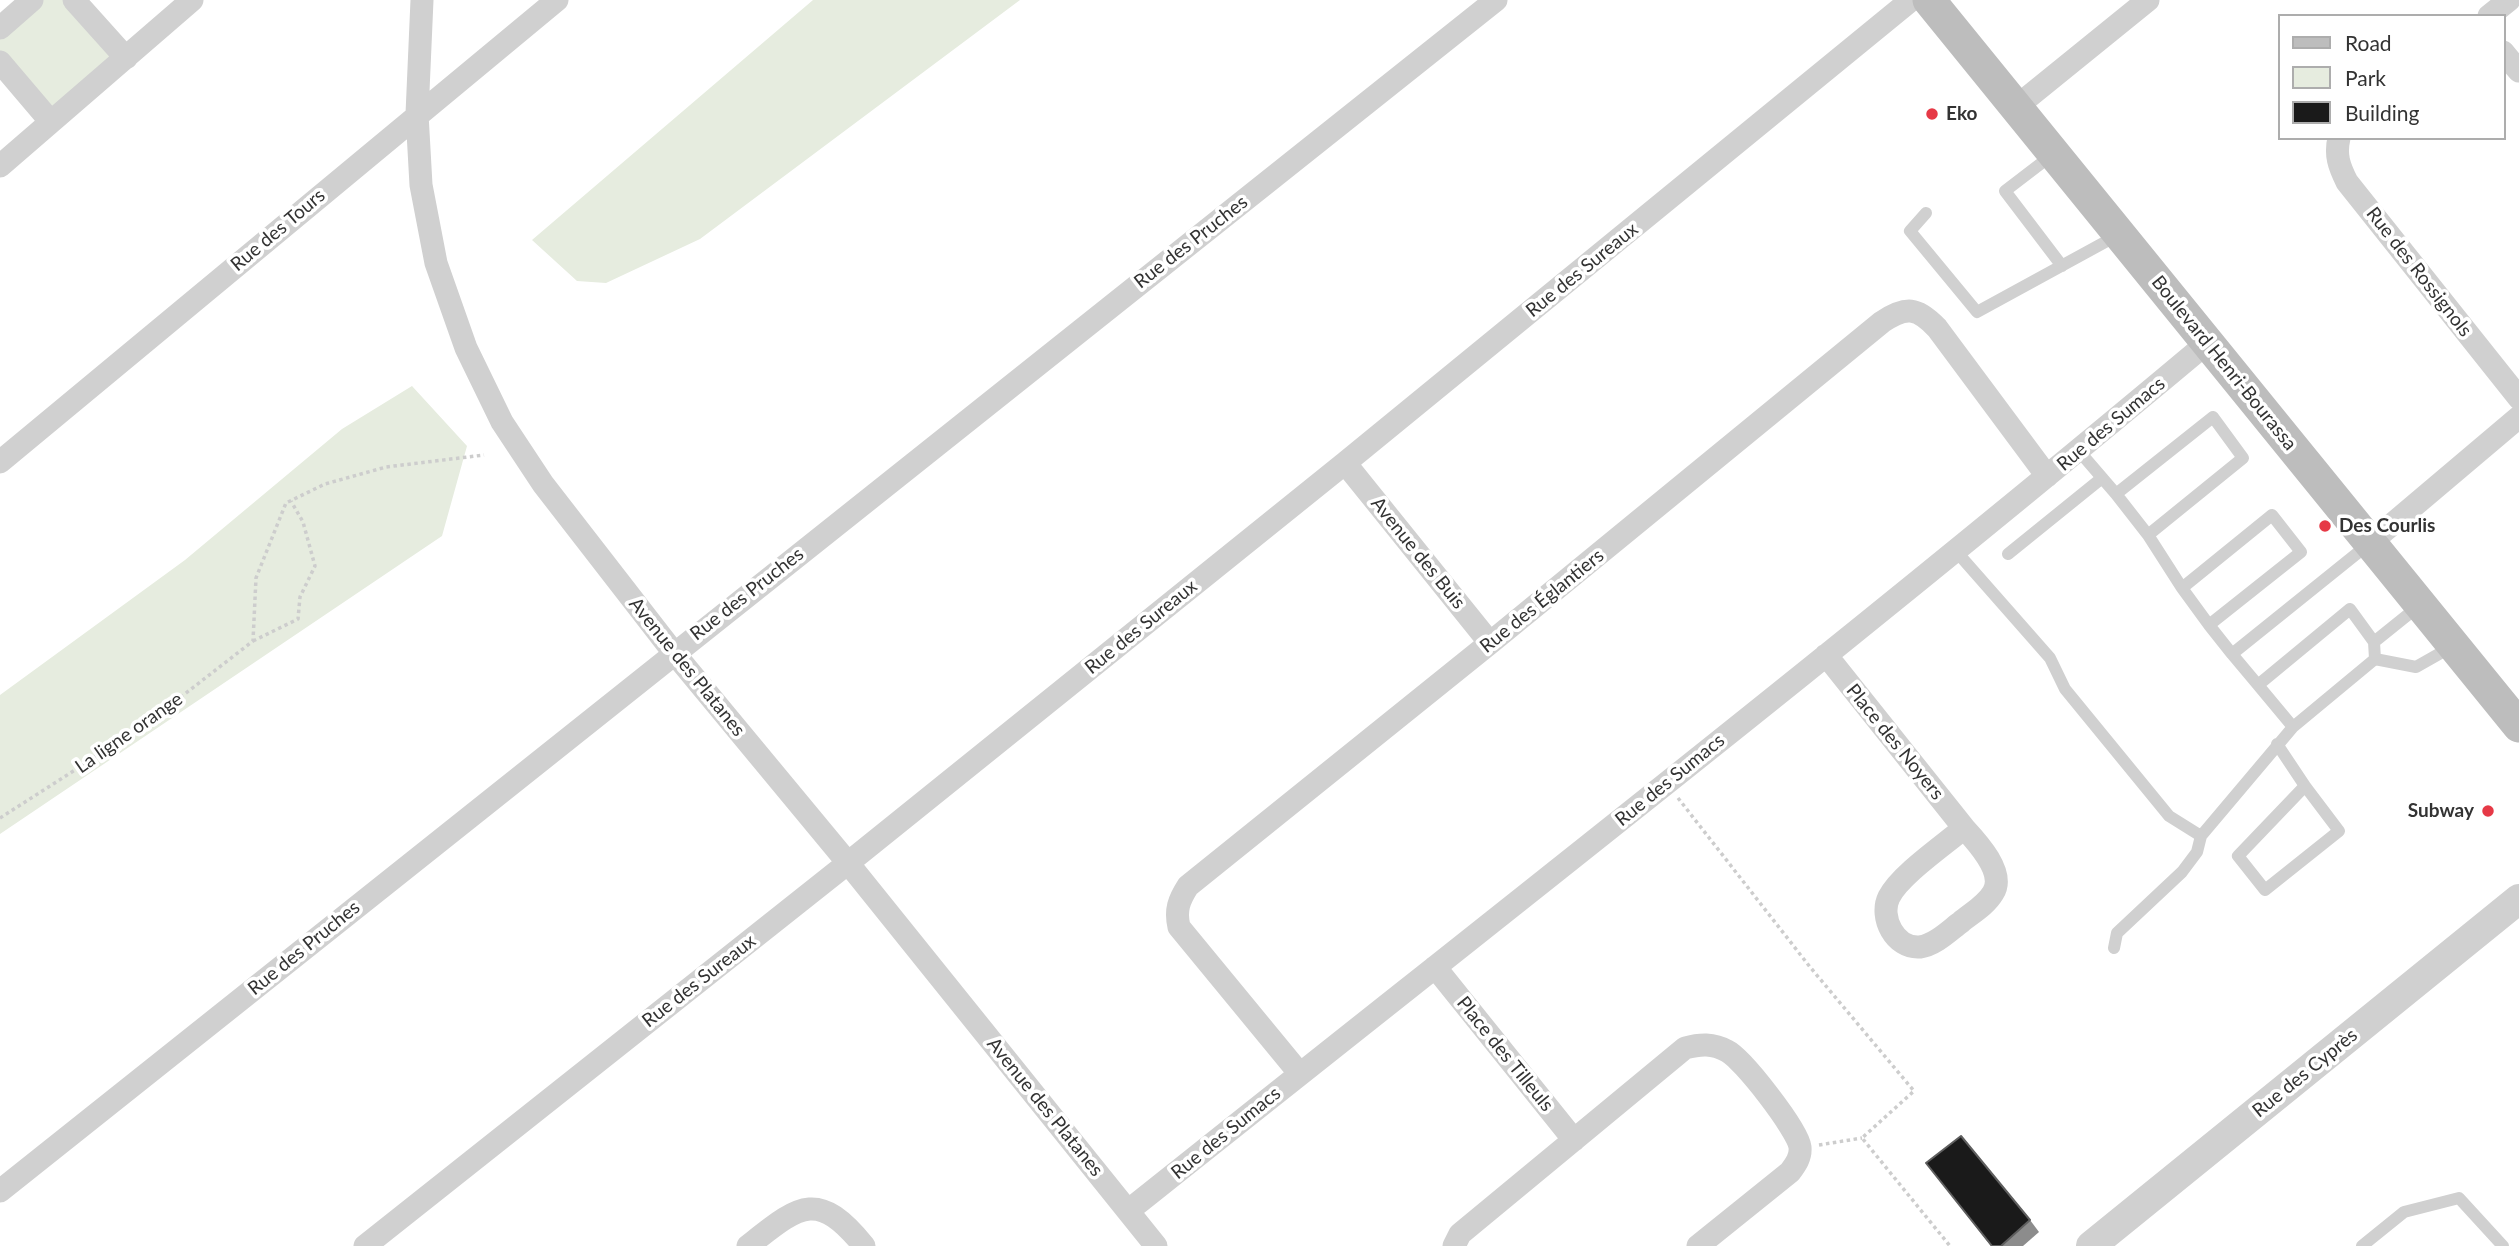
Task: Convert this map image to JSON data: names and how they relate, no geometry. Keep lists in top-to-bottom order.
{
  "streets": {
    "main road": ["Boulevard Henri-Bourassa"],
    "street": [
      "Rue des Tours",
      "Rue des Pruches",
      "Rue des Sureaux",
      "Rue des Rossignols",
      "Rue des Sumacs",
      "Avenue des Buis",
      "Rue des Églantiers",
      "Avenue des Platanes",
      "Place des Noyers",
      "Place des Tilleuls",
      "Rue des Cyprès"
    ],
    "path": ["La ligne orange"]
  },
  "crossings": [
    ["Rue des Tours", "Avenue des Platanes"],
    ["Rue des Pruches", "Avenue des Platanes"],
    ["Rue des Sureaux", "Avenue des Buis"],
    ["Rue des Sureaux", "Avenue des Platanes"],
    ["Boulevard Henri-Bourassa", "Rue des Sumacs"],
    ["Rue des Sumacs", "Rue des Églantiers"],
    ["Rue des Sumacs", "Avenue des Platanes"],
    ["Rue des Sumacs", "Place des Noyers"],
    ["Rue des Sumacs", "Place des Tilleuls"],
    ["Avenue des Buis", "Rue des Églantiers"]
  ],
  "places": ["Eko", "Des Courlis", "Subway"],
  "legend": ["Road", "Park", "Building"]
}
